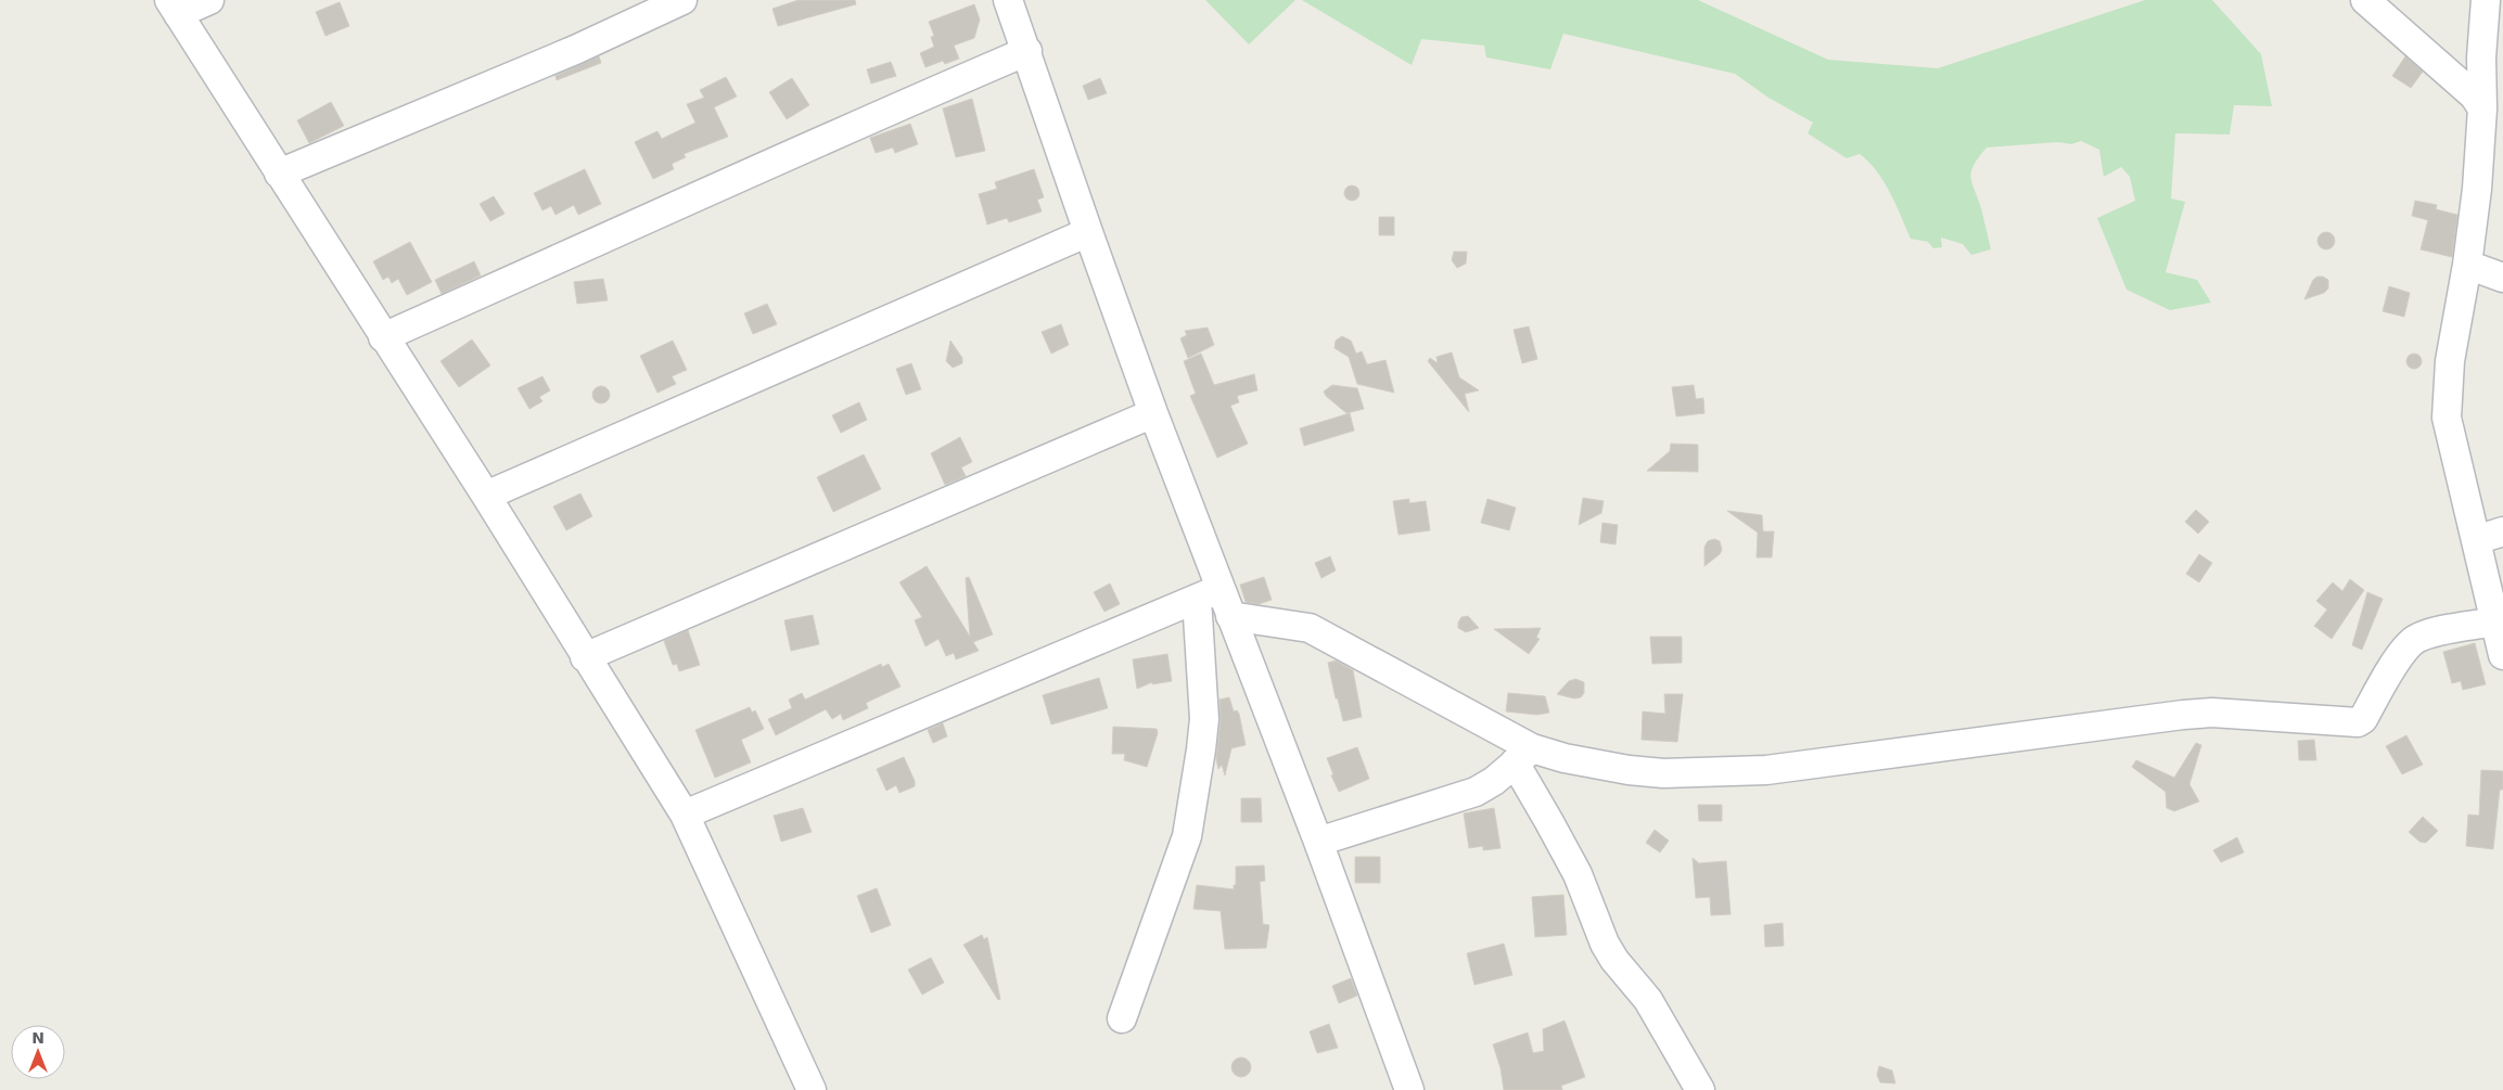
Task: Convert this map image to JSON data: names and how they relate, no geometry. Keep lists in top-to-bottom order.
{
  "north": "top"
}
